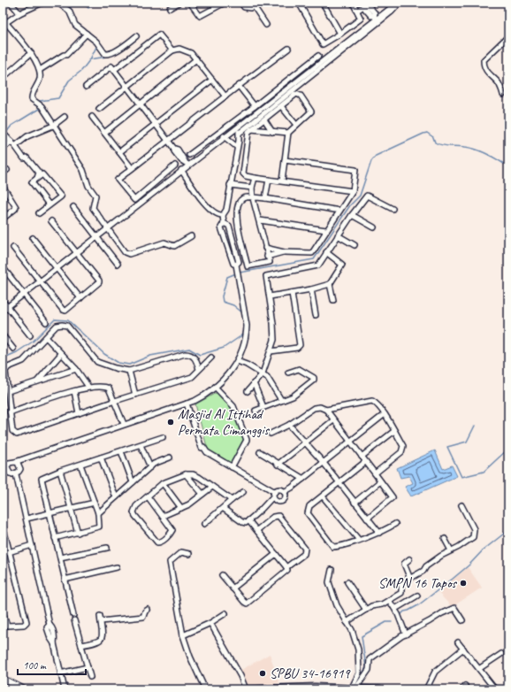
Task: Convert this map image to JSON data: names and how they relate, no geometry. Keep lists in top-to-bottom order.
{
  "places": ["Masjid Al Ittihad Permata Cimanggis", "SMPN 16 Tapos", "SPBU 34-16919"],
  "scale_bar": "100 m"
}
